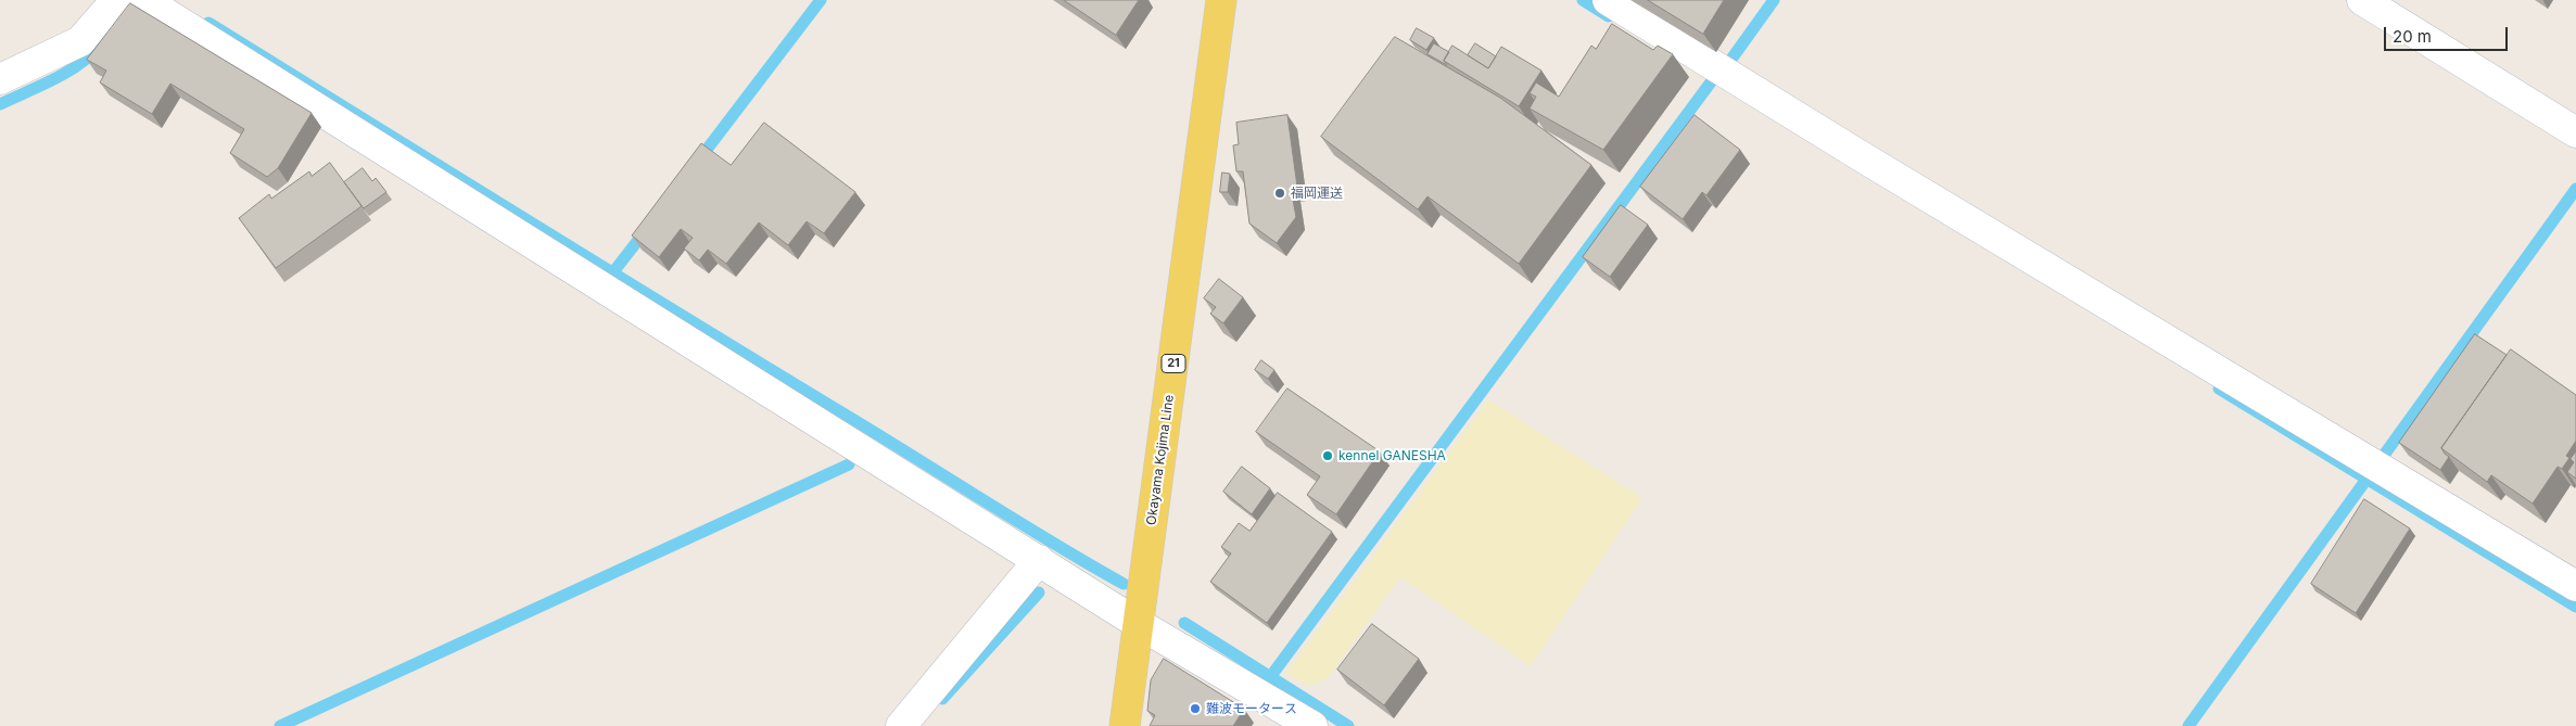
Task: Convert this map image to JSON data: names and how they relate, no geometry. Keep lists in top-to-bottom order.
{
  "streets": {
    "main road": ["21", "Okayama Kojima Line"]
  },
  "places": ["福岡運送", "kennel GANESHA", "難波モータース"],
  "scale_bar": "20 m"
}
